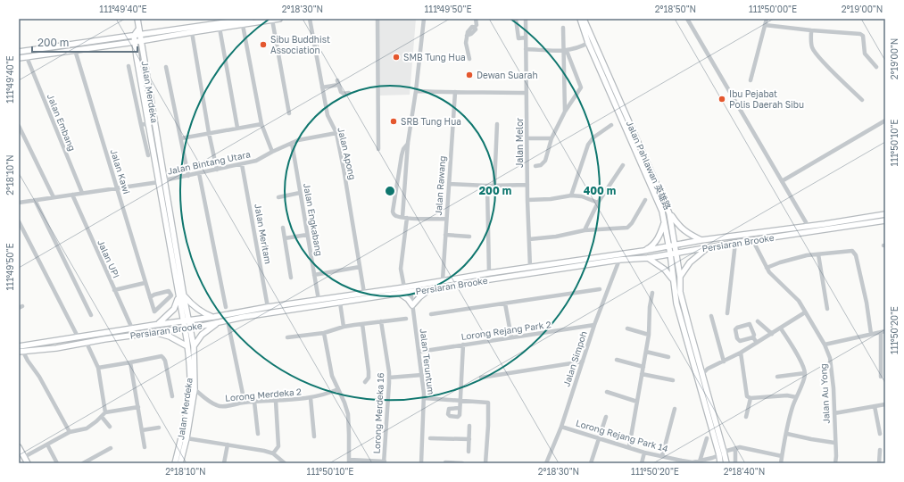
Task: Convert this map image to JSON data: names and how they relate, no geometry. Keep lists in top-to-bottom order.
{
  "streets": {
    "main road": ["Jalan Merdeka", "Jalan Pahlawan 英雄路", "Persiaran Brooke"],
    "street": [
      "Jalan Embang",
      "Jalan Melor",
      "Jalan Apong",
      "Jalan Bintang Utara",
      "Jalan Kawi",
      "Jalan Rawang",
      "Jalan Engkabang",
      "Jalan Meritam",
      "Jalan UPI",
      "Lorong Rejang Park 2",
      "Jalan Simpoh",
      "Jalan Teruntum",
      "Jalan Au Yong",
      "Lorong Merdeka 2",
      "Lorong Merdeka 16",
      "Lorong Rejang Park 14"
    ]
  },
  "crossings": [
    ["Jalan Merdeka", "Jalan Bintang Utara"],
    ["Jalan Merdeka", "Persiaran Brooke"],
    ["Jalan Merdeka", "Lorong Merdeka 2"],
    ["Jalan Embang", "Jalan Bintang Utara"],
    ["Jalan Melor", "Persiaran Brooke"],
    ["Jalan Apong", "Jalan Bintang Utara"],
    ["Jalan Apong", "Persiaran Brooke"],
    ["Jalan Bintang Utara", "Jalan Kawi"],
    ["Jalan Bintang Utara", "Jalan Engkabang"],
    ["Jalan Bintang Utara", "Jalan Meritam"],
    ["Jalan Bintang Utara", "Jalan UPI"],
    ["Jalan Pahlawan 英雄路", "Persiaran Brooke"],
    ["Jalan Pahlawan 英雄路", "Lorong Rejang Park 14"],
    ["Jalan Rawang", "Persiaran Brooke"],
    ["Jalan Engkabang", "Persiaran Brooke"],
    ["Jalan Meritam", "Persiaran Brooke"],
    ["Persiaran Brooke", "Jalan UPI"],
    ["Persiaran Brooke", "Jalan Simpoh"],
    ["Persiaran Brooke", "Jalan Teruntum"],
    ["Persiaran Brooke", "Jalan Au Yong"],
    ["Lorong Rejang Park 2", "Jalan Simpoh"],
    ["Lorong Rejang Park 2", "Jalan Teruntum"],
    ["Jalan Simpoh", "Lorong Rejang Park 14"]
  ],
  "places": [
    "Sibu Buddhist Association",
    "SMB Tung Hua",
    "Dewan Suarah",
    "Ibu Pejabat Polis Daerah Sibu",
    "SRB Tung Hua"
  ],
  "scale_bar": "200 m",
  "coordinates": [
    "111°49'40\"E",
    "2°18'30\"N",
    "111°49'50\"E",
    "2°18'50\"N",
    "111°50'00\"E",
    "2°19'00\"N",
    "111°50'10\"E",
    "2°18'10\"N",
    "111°50'20\"E",
    "2°18'40\"N"
  ],
  "rings": ["200 m", "400 m"]
}
